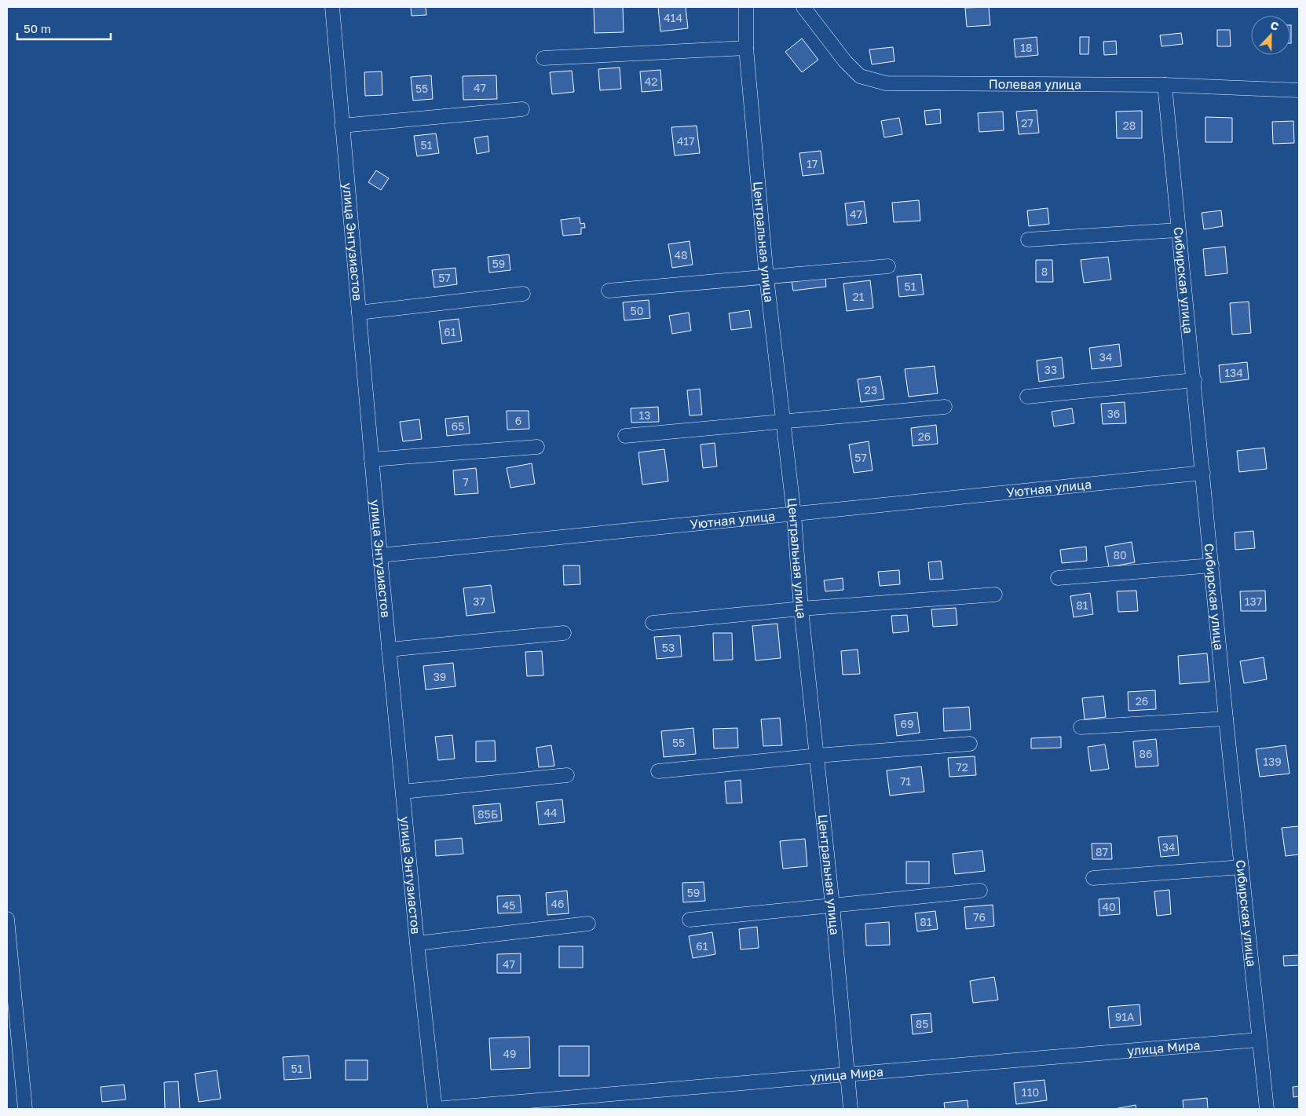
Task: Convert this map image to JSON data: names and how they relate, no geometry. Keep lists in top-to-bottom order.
{
  "streets": {
    "street": [
      "Полевая улица",
      "улица Энтузиастов",
      "Центральная улица",
      "Сибирская улица",
      "Уютная улица",
      "улица Мира"
    ]
  },
  "crossings": [
    ["Полевая улица", "Сибирская улица"],
    ["улица Энтузиастов", "Уютная улица"],
    ["улица Энтузиастов", "улица Мира"],
    ["Центральная улица", "Уютная улица"],
    ["Центральная улица", "улица Мира"],
    ["Сибирская улица", "Уютная улица"],
    ["Сибирская улица", "улица Мира"]
  ],
  "house_numbers": [
    "414",
    "18",
    "42",
    "47",
    "55",
    "27",
    "28",
    "417",
    "51",
    "17",
    "47",
    "48",
    "59",
    "8",
    "57",
    "51",
    "21",
    "50",
    "61",
    "34",
    "33",
    "134",
    "23",
    "36",
    "13",
    "6",
    "65",
    "26",
    "57",
    "7",
    "80",
    "37",
    "137",
    "81",
    "53",
    "39",
    "26",
    "69",
    "55",
    "86",
    "139",
    "72",
    "71",
    "44",
    "85Б",
    "34",
    "87",
    "59",
    "46",
    "45",
    "40",
    "76",
    "81",
    "61",
    "47",
    "91А",
    "85",
    "49",
    "51",
    "110"
  ],
  "scale_bar": "50 m",
  "north": "top"
}
